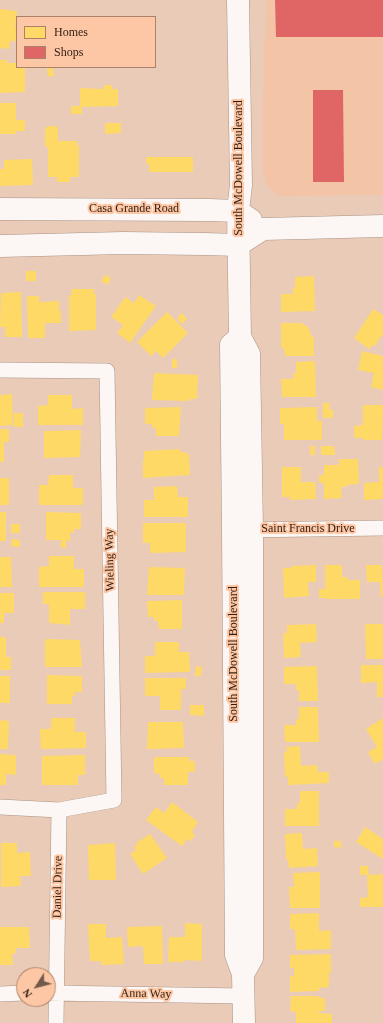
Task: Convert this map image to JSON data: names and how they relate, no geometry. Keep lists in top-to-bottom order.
{
  "streets": {
    "main road": ["South McDowell Boulevard", "Casa Grande Road"],
    "street": [
      "Saint Francis Drive",
      "Wieling Way",
      "Daniel Drive",
      "Anna Way"
    ]
  },
  "crossings": [
    ["South McDowell Boulevard", "Casa Grande Road"],
    ["South McDowell Boulevard", "Saint Francis Drive"],
    ["South McDowell Boulevard", "Anna Way"],
    ["Wieling Way", "Daniel Drive"]
  ],
  "legend": ["Homes", "Shops"],
  "north": "bottom left"
}
